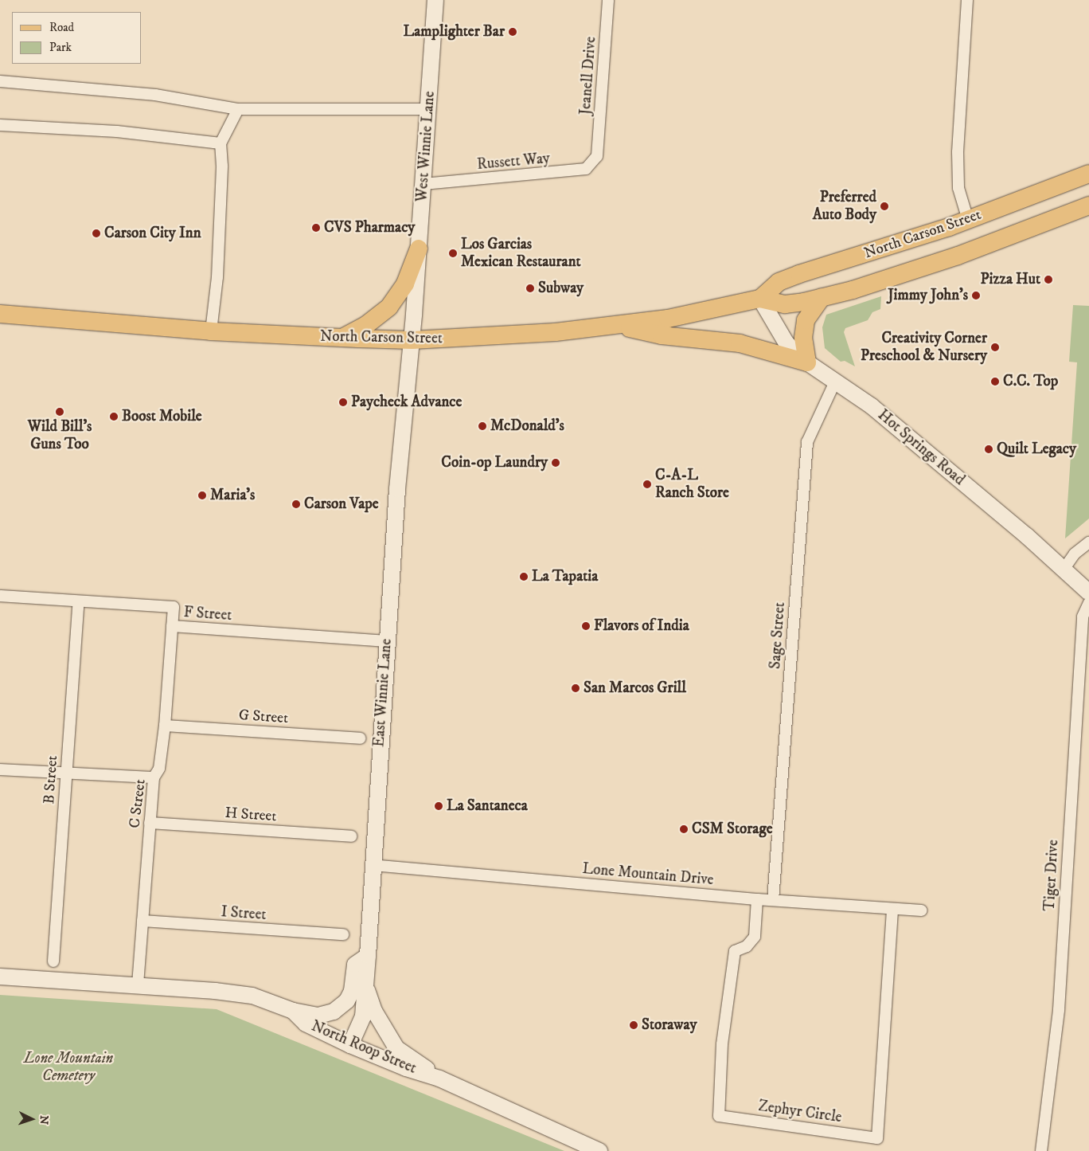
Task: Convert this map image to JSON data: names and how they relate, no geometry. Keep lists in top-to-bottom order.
{
  "streets": {
    "main road": ["North Carson Street"],
    "street": [
      "Jeanell Drive",
      "West Winnie Lane",
      "Russett Way",
      "Hot Springs Road",
      "F Street",
      "Sage Street",
      "East Winnie Lane",
      "G Street",
      "B Street",
      "C Street",
      "H Street",
      "Lone Mountain Drive",
      "Tiger Drive",
      "I Street",
      "North Roop Street",
      "Zephyr Circle"
    ]
  },
  "crossings": [
    ["Jeanell Drive", "Russett Way"],
    ["West Winnie Lane", "Russett Way"],
    ["West Winnie Lane", "North Carson Street"],
    ["West Winnie Lane", "East Winnie Lane"],
    ["North Carson Street", "Hot Springs Road"],
    ["North Carson Street", "East Winnie Lane"],
    ["Hot Springs Road", "Sage Street"],
    ["F Street", "East Winnie Lane"],
    ["F Street", "B Street"],
    ["F Street", "C Street"],
    ["Sage Street", "Lone Mountain Drive"],
    ["East Winnie Lane", "Lone Mountain Drive"],
    ["East Winnie Lane", "North Roop Street"],
    ["G Street", "C Street"],
    ["C Street", "H Street"],
    ["C Street", "I Street"],
    ["C Street", "North Roop Street"],
    ["Lone Mountain Drive", "Zephyr Circle"]
  ],
  "parks": ["Lone Mountain Cemetery"],
  "places": [
    "Lamplighter Bar",
    "Preferred Auto Body",
    "CVS Pharmacy",
    "Carson City Inn",
    "Los Garcias Mexican Restaurant",
    "Pizza Hut",
    "Subway",
    "Jimmy John's",
    "Creativity Corner Preschool & Nursery",
    "C.C. Top",
    "Paycheck Advance",
    "Wild Bill's Guns Too",
    "Boost Mobile",
    "McDonald's",
    "Quilt Legacy",
    "Coin-op Laundry",
    "C-A-L Ranch Store",
    "Maria's",
    "Carson Vape",
    "La Tapatia",
    "Flavors of India",
    "San Marcos Grill",
    "La Santaneca",
    "CSM Storage",
    "Storaway"
  ],
  "legend": ["Road", "Park"],
  "north": "right"
}
